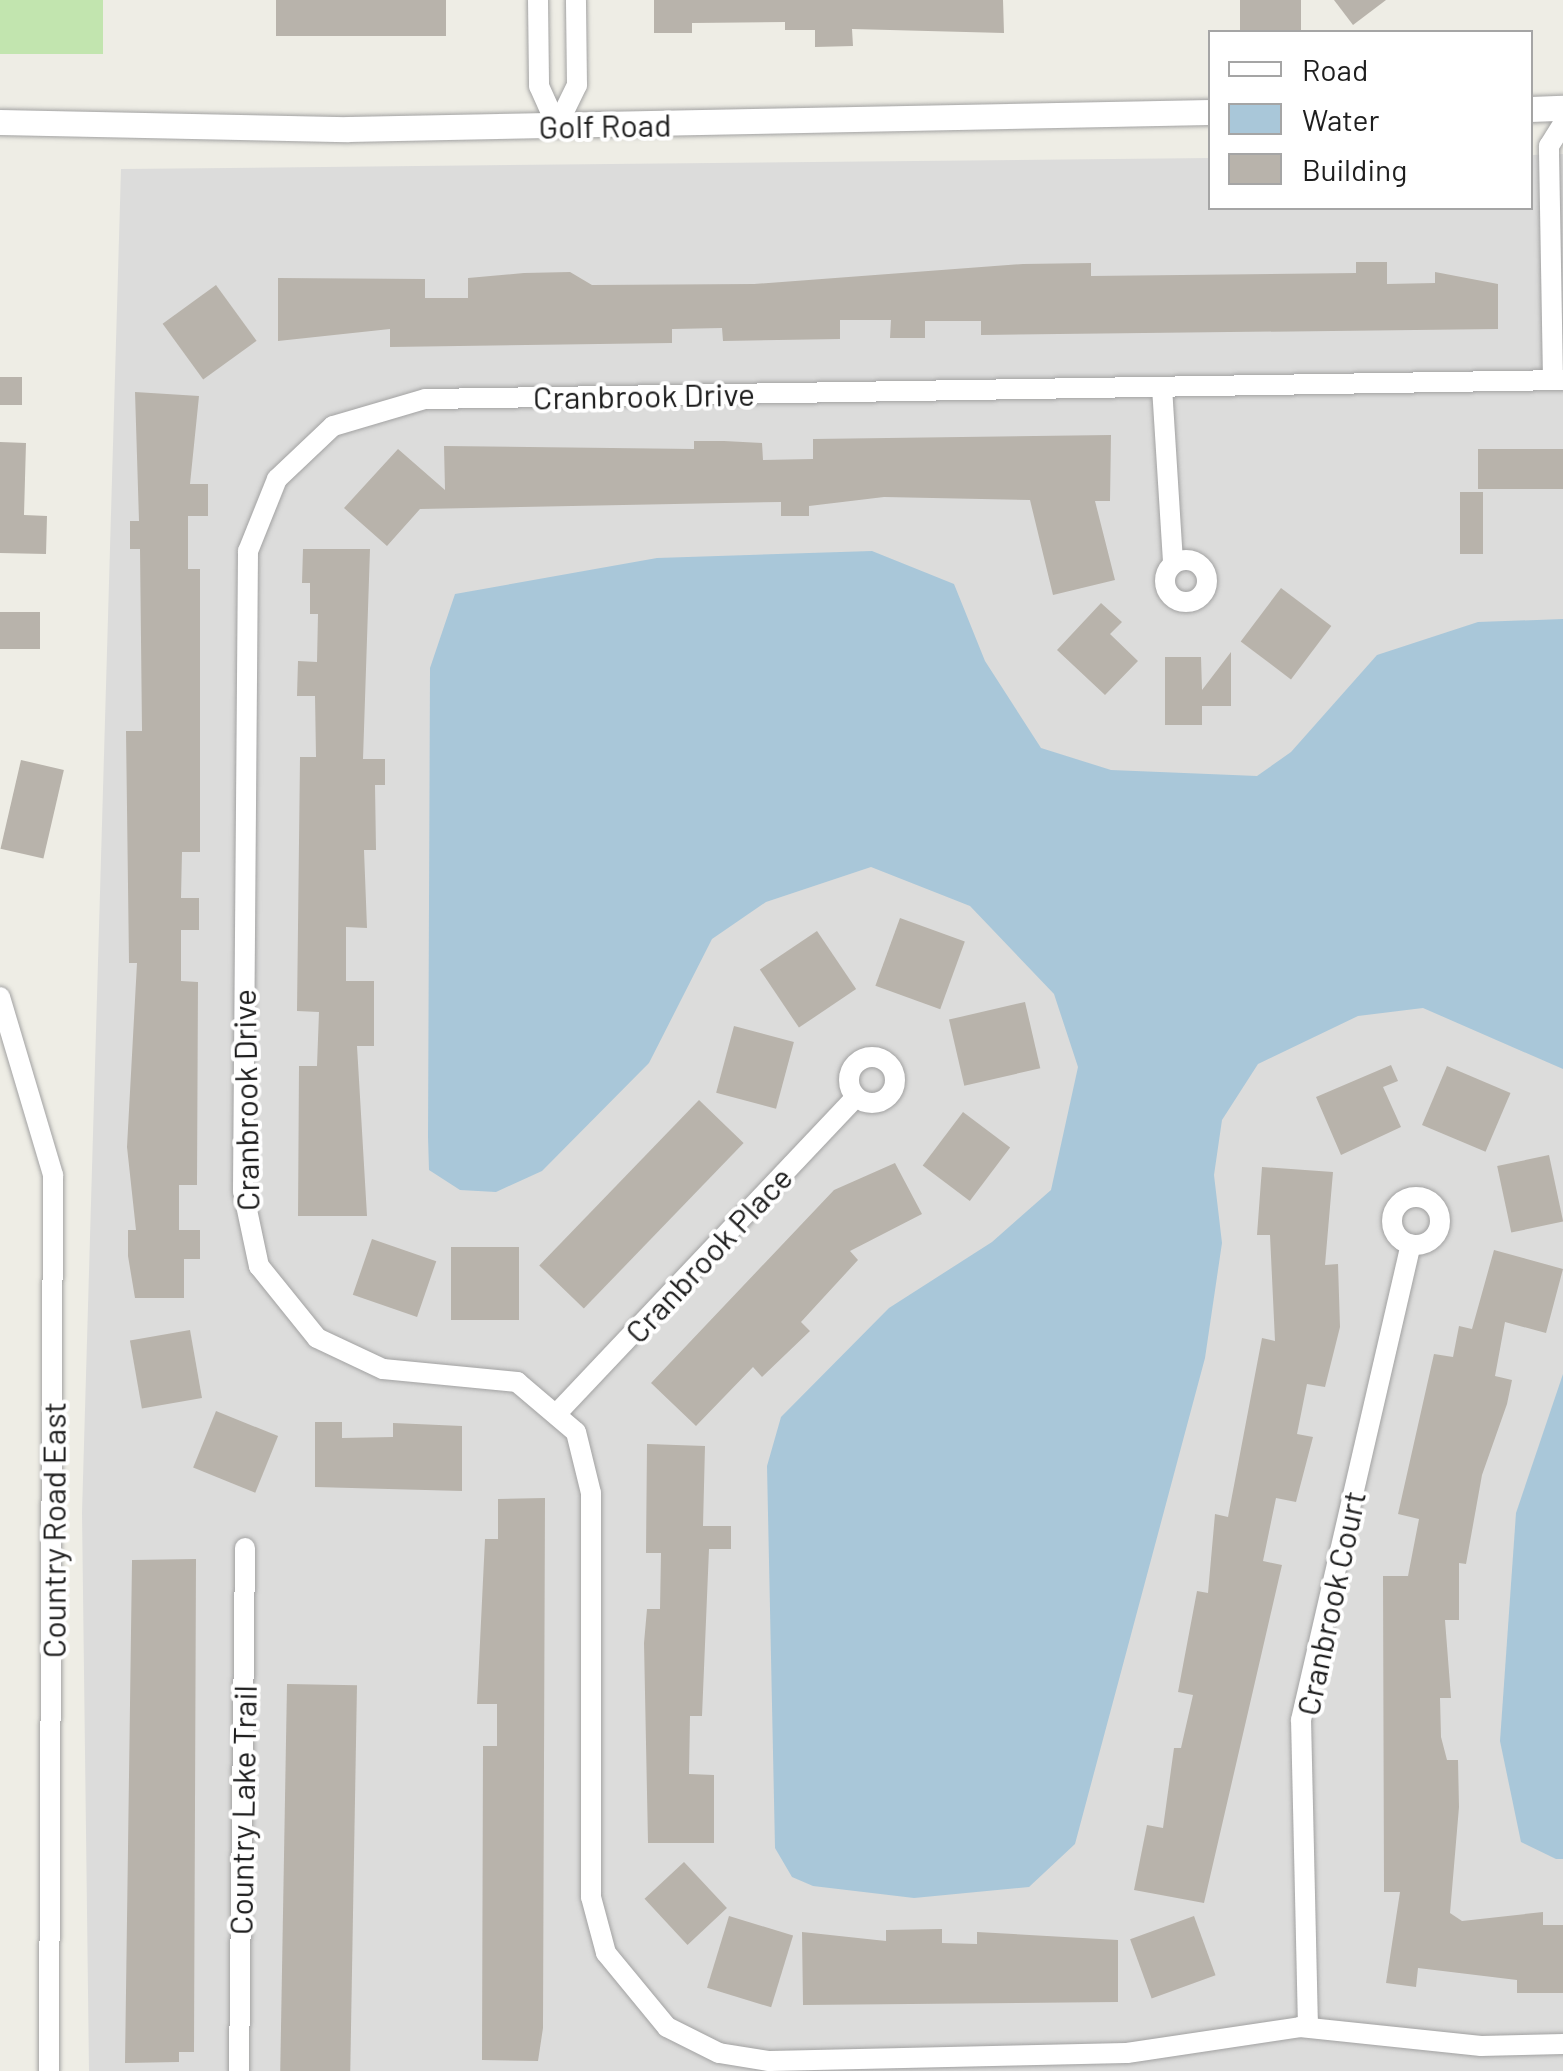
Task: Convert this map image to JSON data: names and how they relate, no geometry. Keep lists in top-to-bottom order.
{
  "streets": {
    "street": [
      "Golf Road",
      "Cranbrook Drive",
      "Cranbrook Place",
      "Country Road East",
      "Cranbrook Court",
      "Country Lake Trail"
    ]
  },
  "crossings": [
    ["Cranbrook Drive", "Cranbrook Place"],
    ["Cranbrook Drive", "Cranbrook Court"]
  ],
  "legend": ["Road", "Water", "Building"]
}
